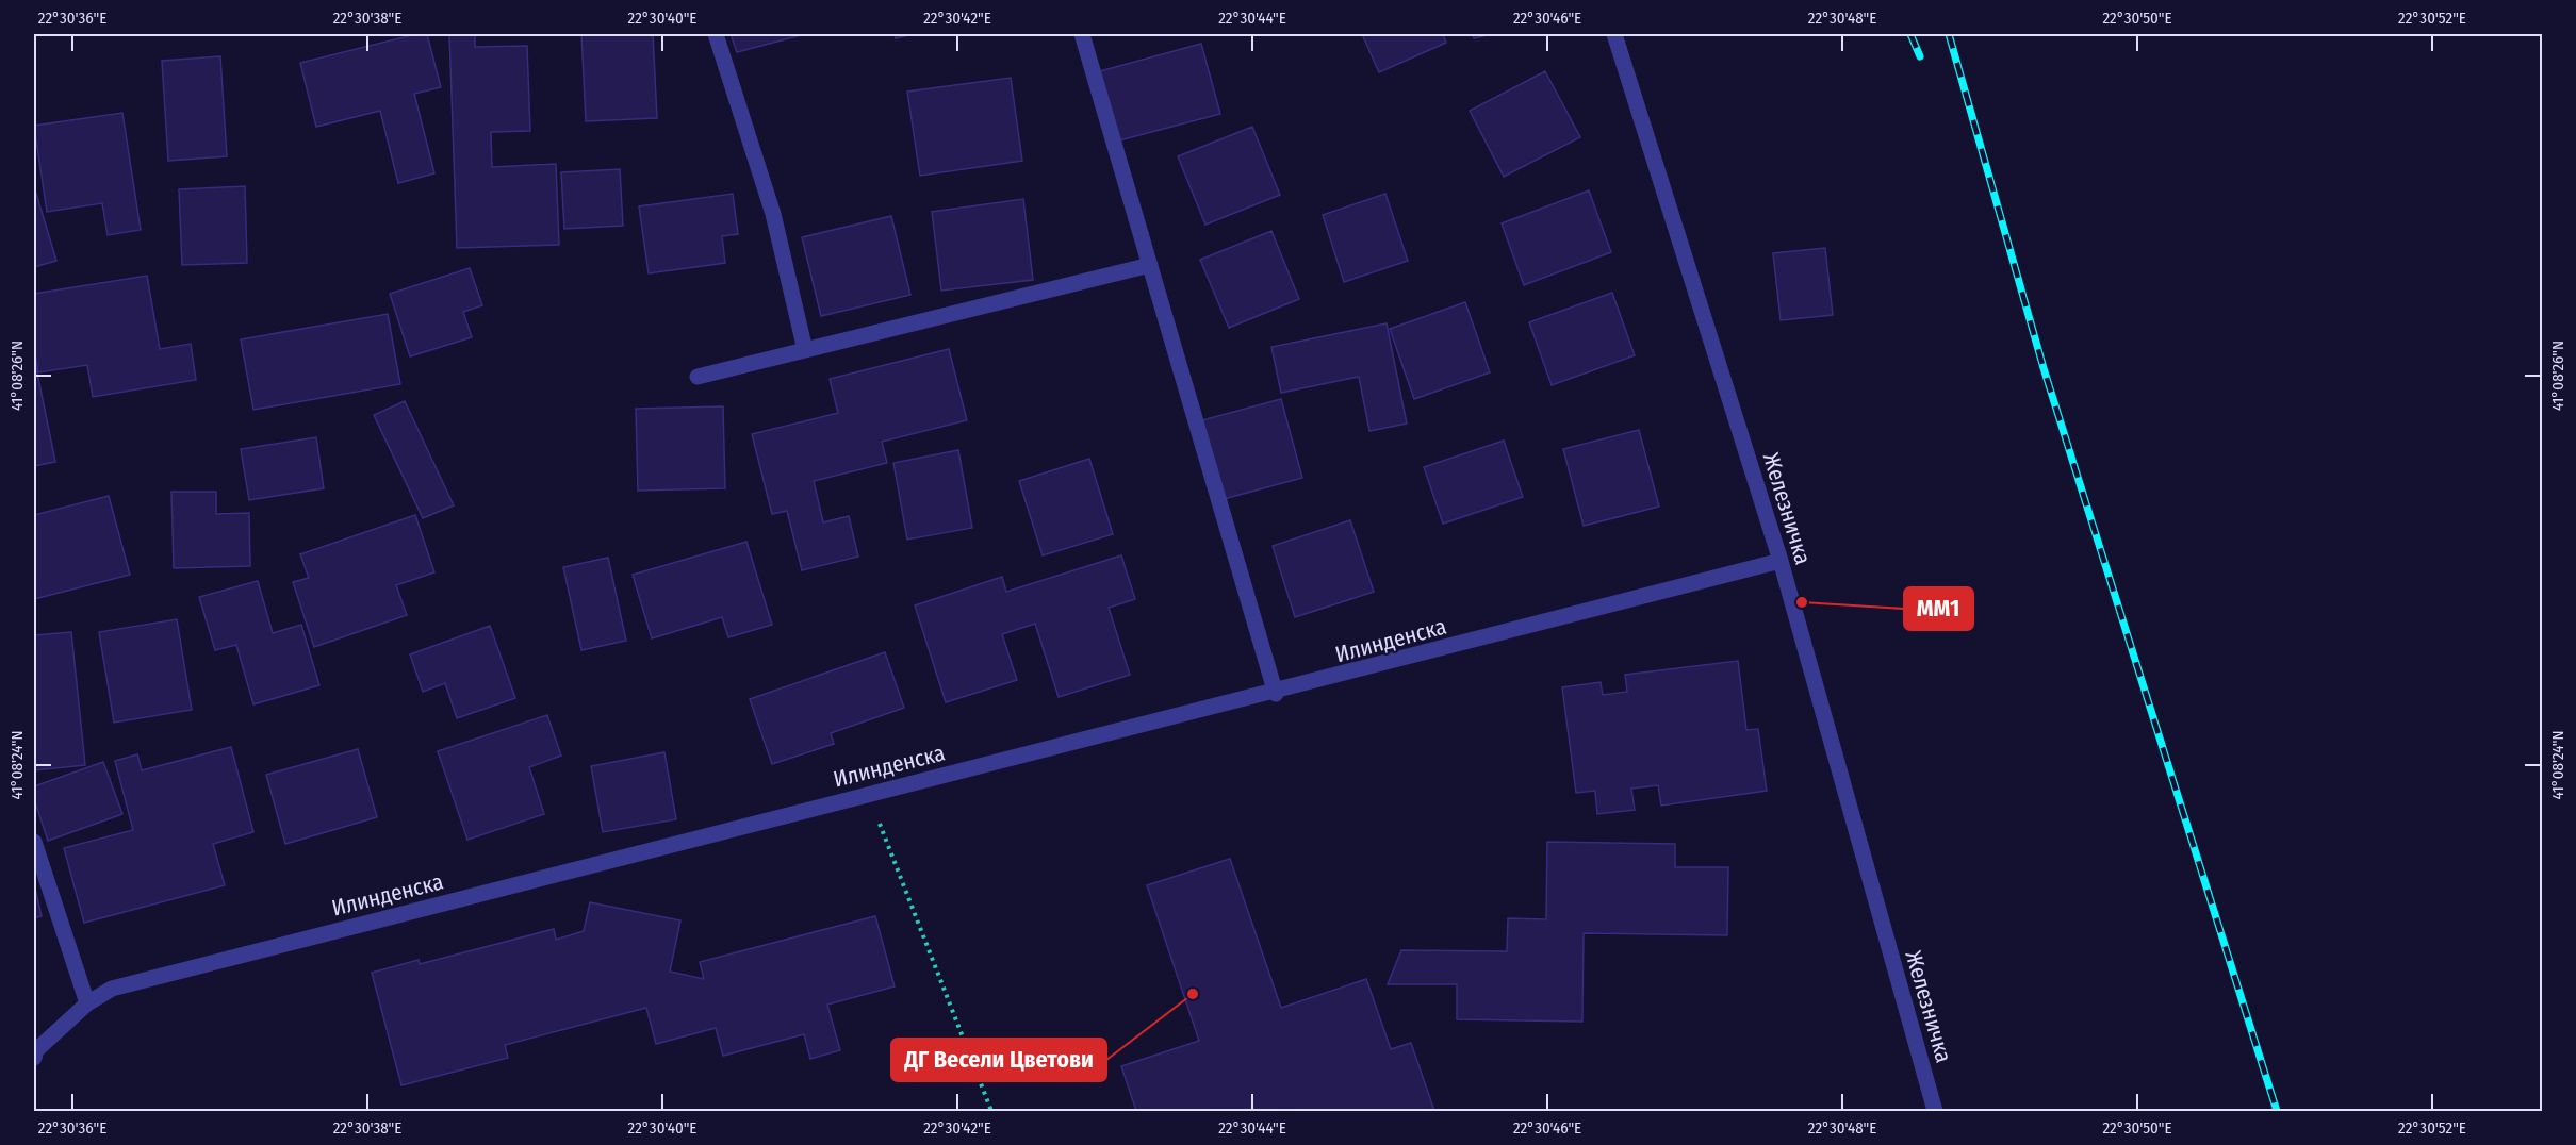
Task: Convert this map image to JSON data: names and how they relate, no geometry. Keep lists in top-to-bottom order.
{
  "streets": {
    "street": ["Железничка", "Илинденска"]
  },
  "crossings": [
    ["Железничка", "Илинденска"]
  ],
  "places": ["MM1", "ДГ Весели Цветови"],
  "coordinates": [
    "22°30'36\"E",
    "22°30'38\"E",
    "22°30'40\"E",
    "22°30'42\"E",
    "22°30'44\"E",
    "22°30'46\"E",
    "22°30'48\"E",
    "22°30'50\"E",
    "22°30'52\"E",
    "41°08'26\"N",
    "41°08'24\"N"
  ]
}
